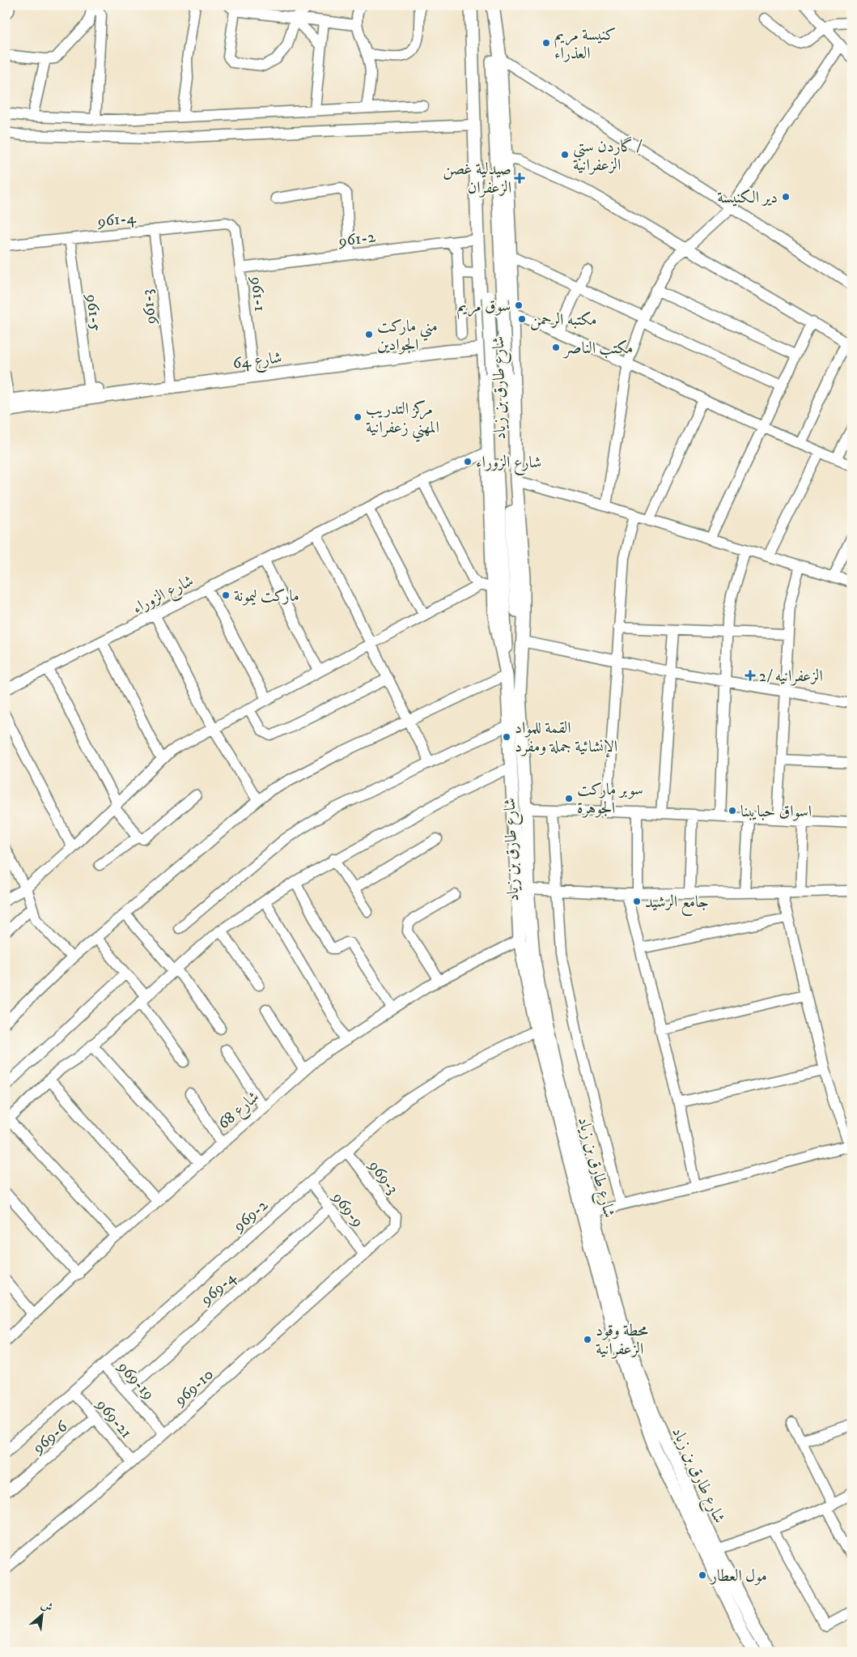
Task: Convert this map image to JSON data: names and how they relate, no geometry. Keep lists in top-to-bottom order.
{
  "streets": {
    "main road": ["شارع 64", "شارع طارق بن زياد"],
    "street": [
      "961-4",
      "961-2",
      "961-1",
      "961-3",
      "961-5",
      "شارع الزوراء",
      "شارع 68",
      "969-3",
      "969-9",
      "969-2",
      "969-4",
      "969-19",
      "969-10",
      "969-21",
      "969-6"
    ]
  },
  "crossings": [
    ["961-4", "961-1"],
    ["961-4", "961-3"],
    ["961-4", "961-5"],
    ["961-2", "961-1"],
    ["961-2", "شارع طارق بن زياد"],
    ["961-1", "شارع 64"],
    ["961-3", "شارع 64"],
    ["961-5", "شارع 64"],
    ["شارع 64", "شارع طارق بن زياد"],
    ["شارع طارق بن زياد", "شارع الزوراء"],
    ["شارع طارق بن زياد", "شارع 68"],
    ["شارع طارق بن زياد", "969-2"],
    ["969-3", "969-2"],
    ["969-3", "969-10"],
    ["969-9", "969-2"],
    ["969-9", "969-4"],
    ["969-9", "969-10"],
    ["969-2", "969-19"],
    ["969-2", "969-21"],
    ["969-4", "969-19"],
    ["969-19", "969-10"],
    ["969-10", "969-21"],
    ["969-21", "969-6"]
  ],
  "places": {
    "other": [
      "كنيسة مريم العذراء",
      "گاردن ستي / الزعفرانية",
      "دير الكنيسة",
      "سوق مريم",
      "مكتبه الرحمن",
      "مني ماركت الجوادين",
      "مكتب الناصر",
      "مركز التدريب المهني زعفرانية",
      "شارع الزوراء",
      "ماركت ليمونة",
      "القمة للمواد الإنشائية جملة ومفرد",
      "سوبر ماركت الجوهرة",
      "اسواق حبايبنا",
      "جامع الرشيد",
      "محطة وقود الزعفرانية",
      "مول العطار"
    ],
    "health": ["صيدلية غصن الزعفران", "الزعفرانيه /2"]
  },
  "north": "top right"
}
